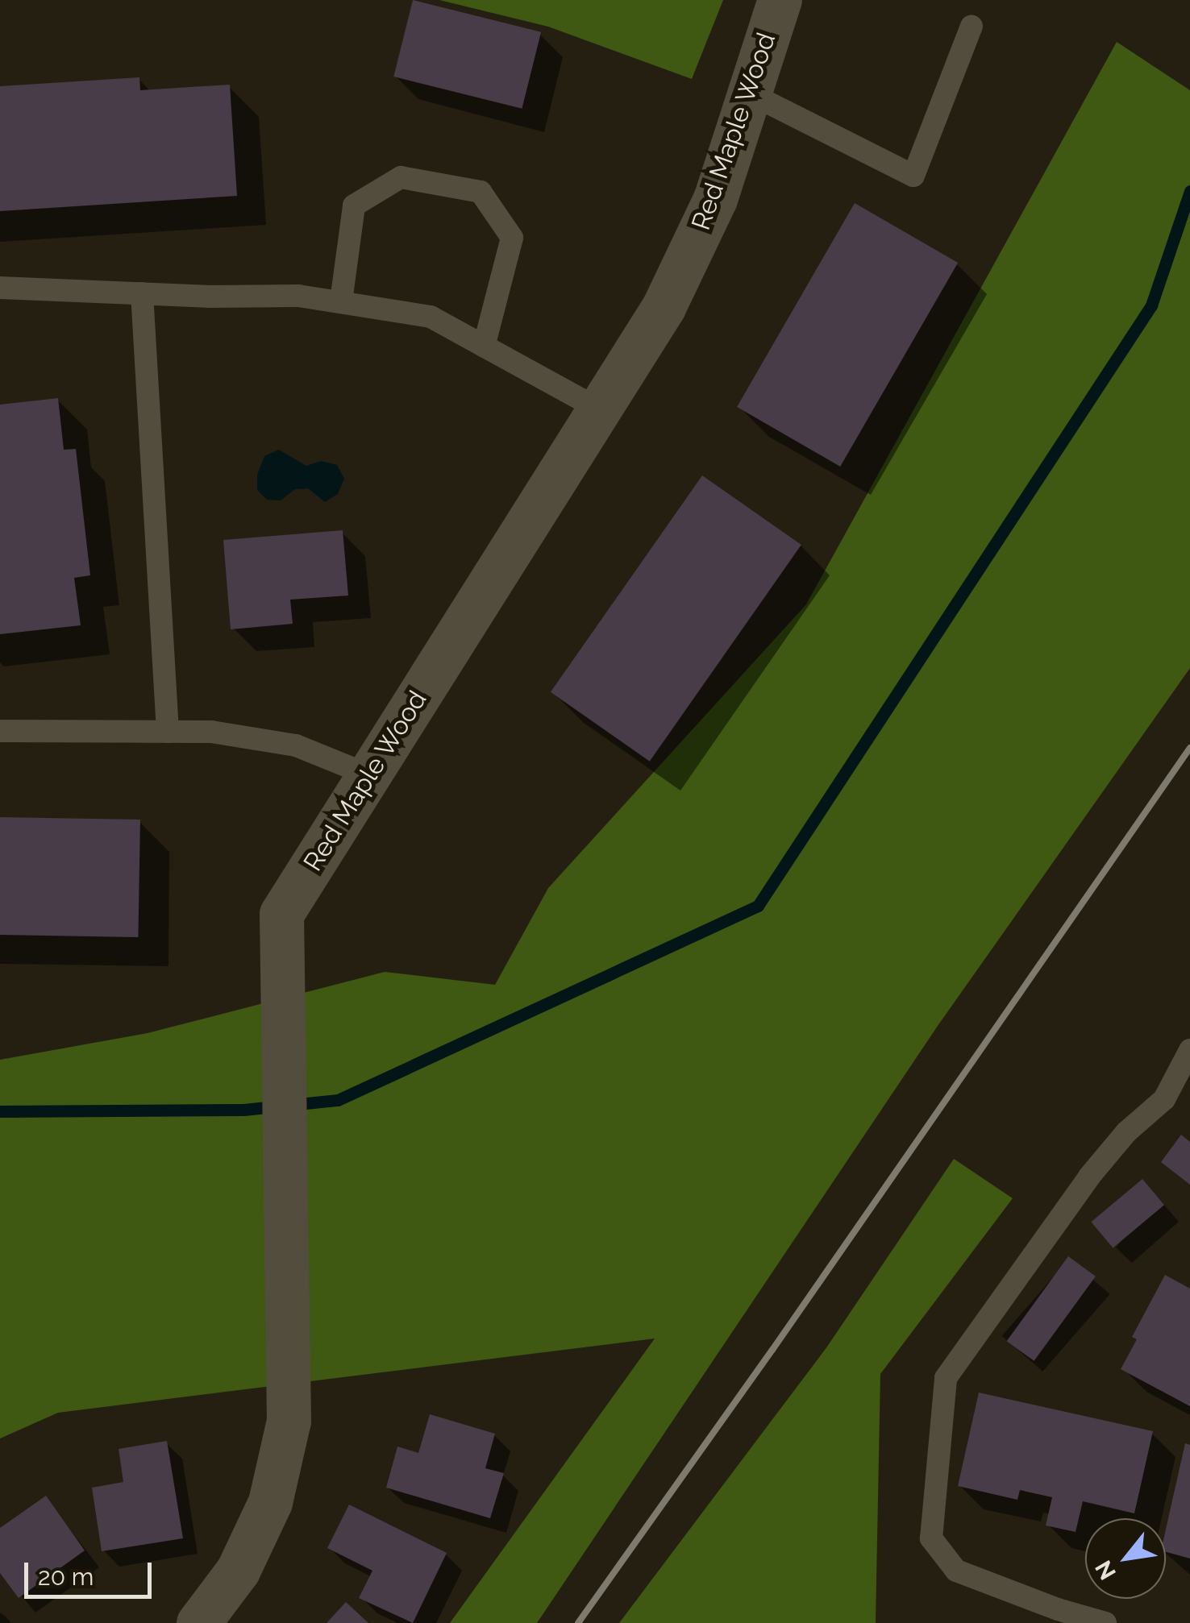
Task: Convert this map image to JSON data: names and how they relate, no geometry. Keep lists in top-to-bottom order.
{
  "streets": {
    "street": ["Red Maple Wood"]
  },
  "scale_bar": "20 m",
  "north": "bottom left"
}
